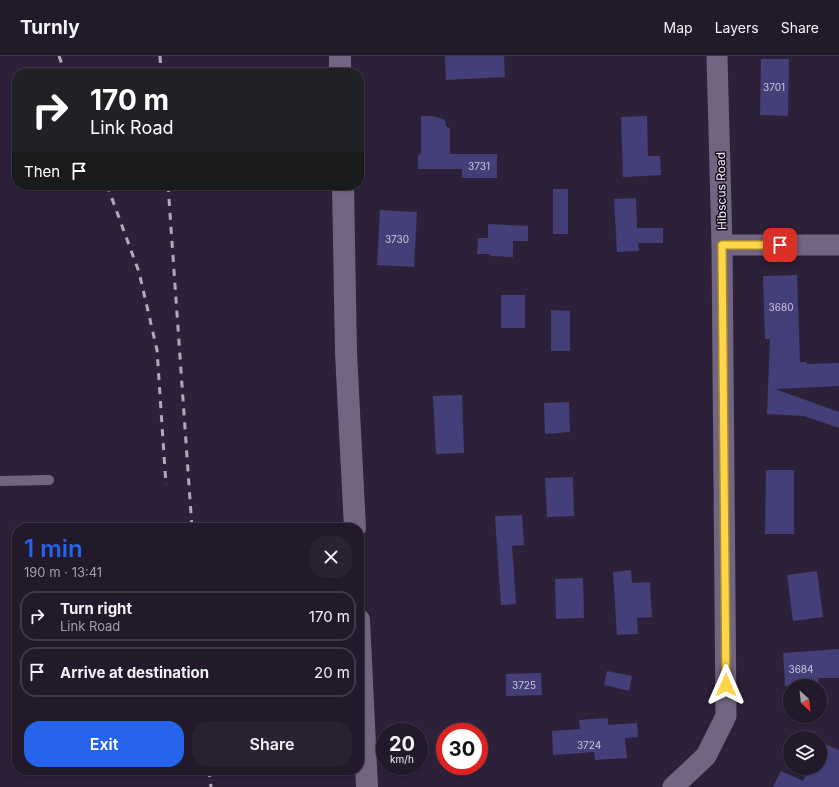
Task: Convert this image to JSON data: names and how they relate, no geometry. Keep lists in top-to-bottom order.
{
  "streets": {
    "street": ["Hibscus Road"]
  },
  "house_numbers": [
    "3701",
    "3731",
    "3730",
    "3680",
    "3684",
    "3725",
    "3724"
  ],
  "north": "bottom right",
  "page": {
    "header": "Turnly",
    "nav": ["Map", "Layers", "Share"],
    "turn": ["170 m", "Link Road"],
    "then": "Then",
    "heading": ["1 min", "190 m · 13:41"],
    "list": [
      {
        "name": "Turn right",
        "note": "Link Road",
        "value": "170 m"
      },
      {
        "name": "Arrive at destination",
        "value": "20 m"
      }
    ],
    "buttons": ["Exit", "Share"],
    "speed": "20 km/h",
    "limit": "30"
  }
}
